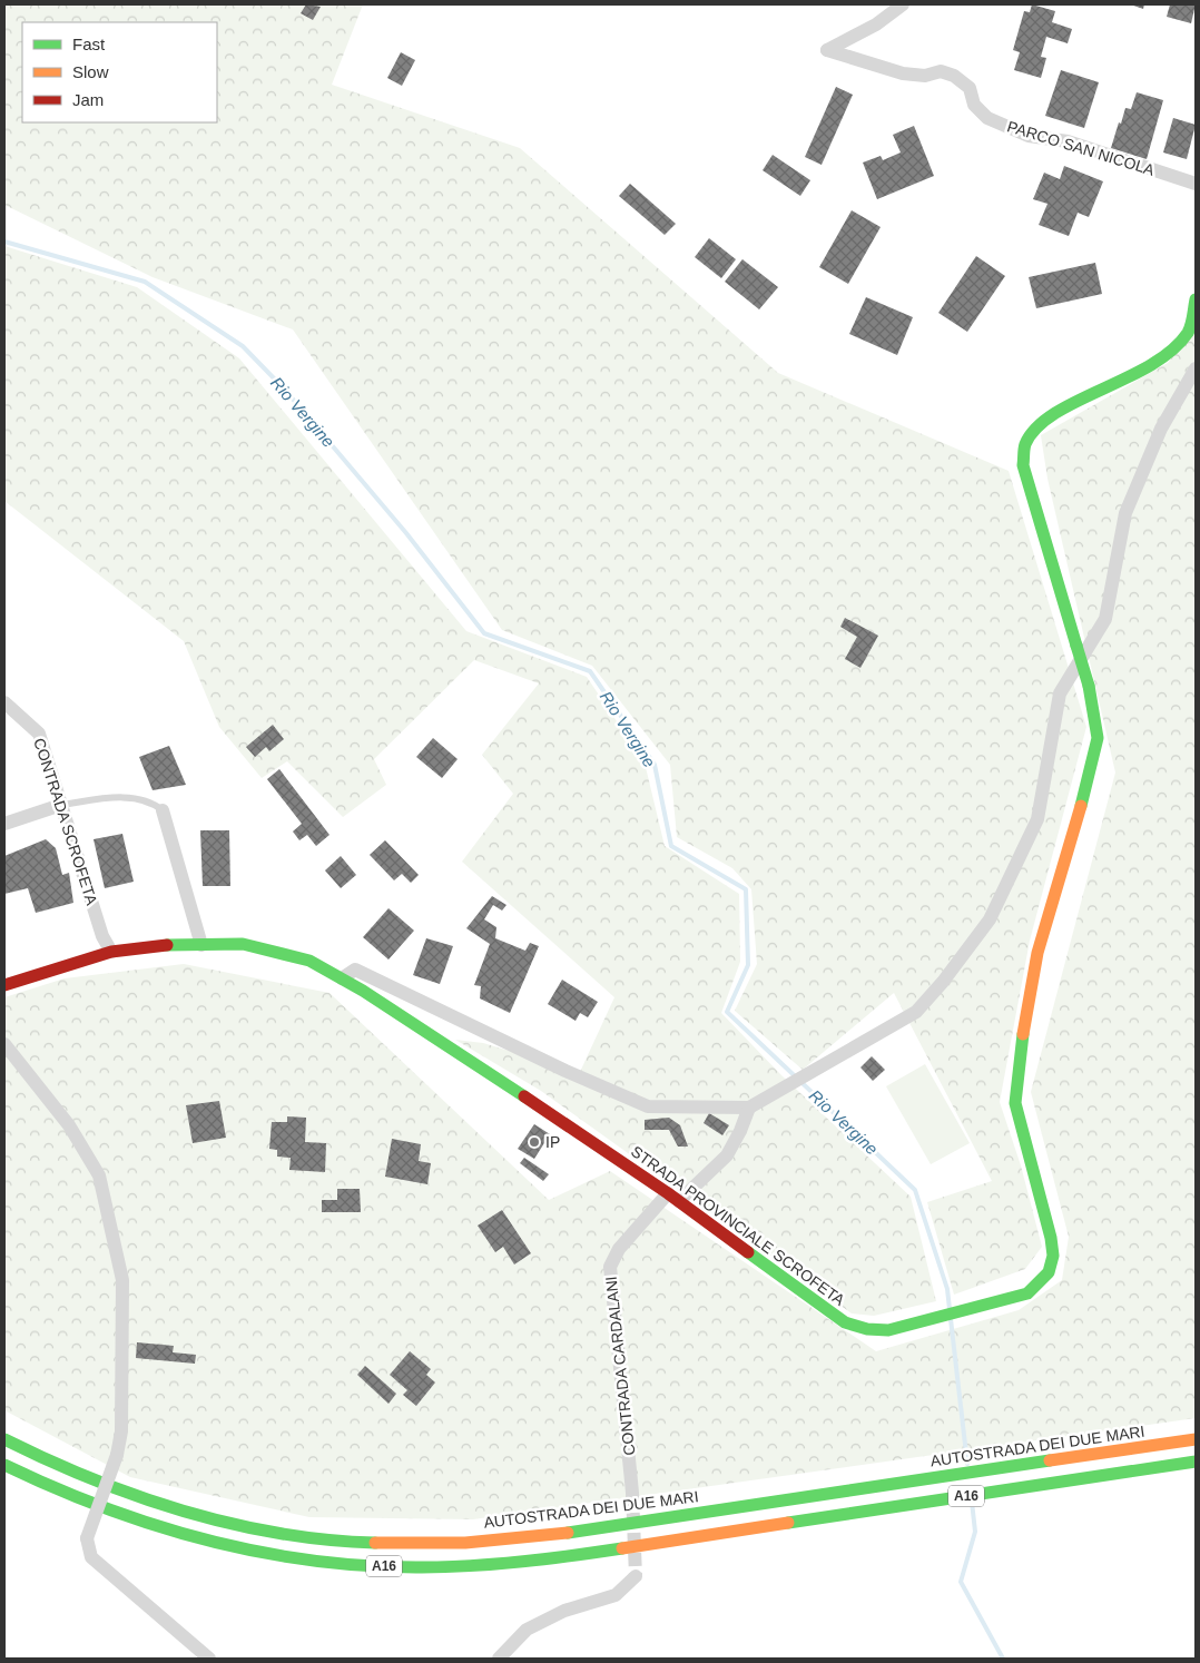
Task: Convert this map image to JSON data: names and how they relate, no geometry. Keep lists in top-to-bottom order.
{
  "streets": {
    "main road": ["STRADA PROVINCIALE SCROFETA", "AUTOSTRADA DEI DUE MARI", "A16"],
    "street": ["PARCO SAN NICOLA", "CONTRADA SCROFETA", "CONTRADA CARDALANI"]
  },
  "crossings": [
    ["CONTRADA SCROFETA", "STRADA PROVINCIALE SCROFETA"],
    ["STRADA PROVINCIALE SCROFETA", "CONTRADA CARDALANI"]
  ],
  "water": ["Rio Vergine"],
  "places": ["IP"],
  "legend": ["Fast", "Slow", "Jam"]
}
